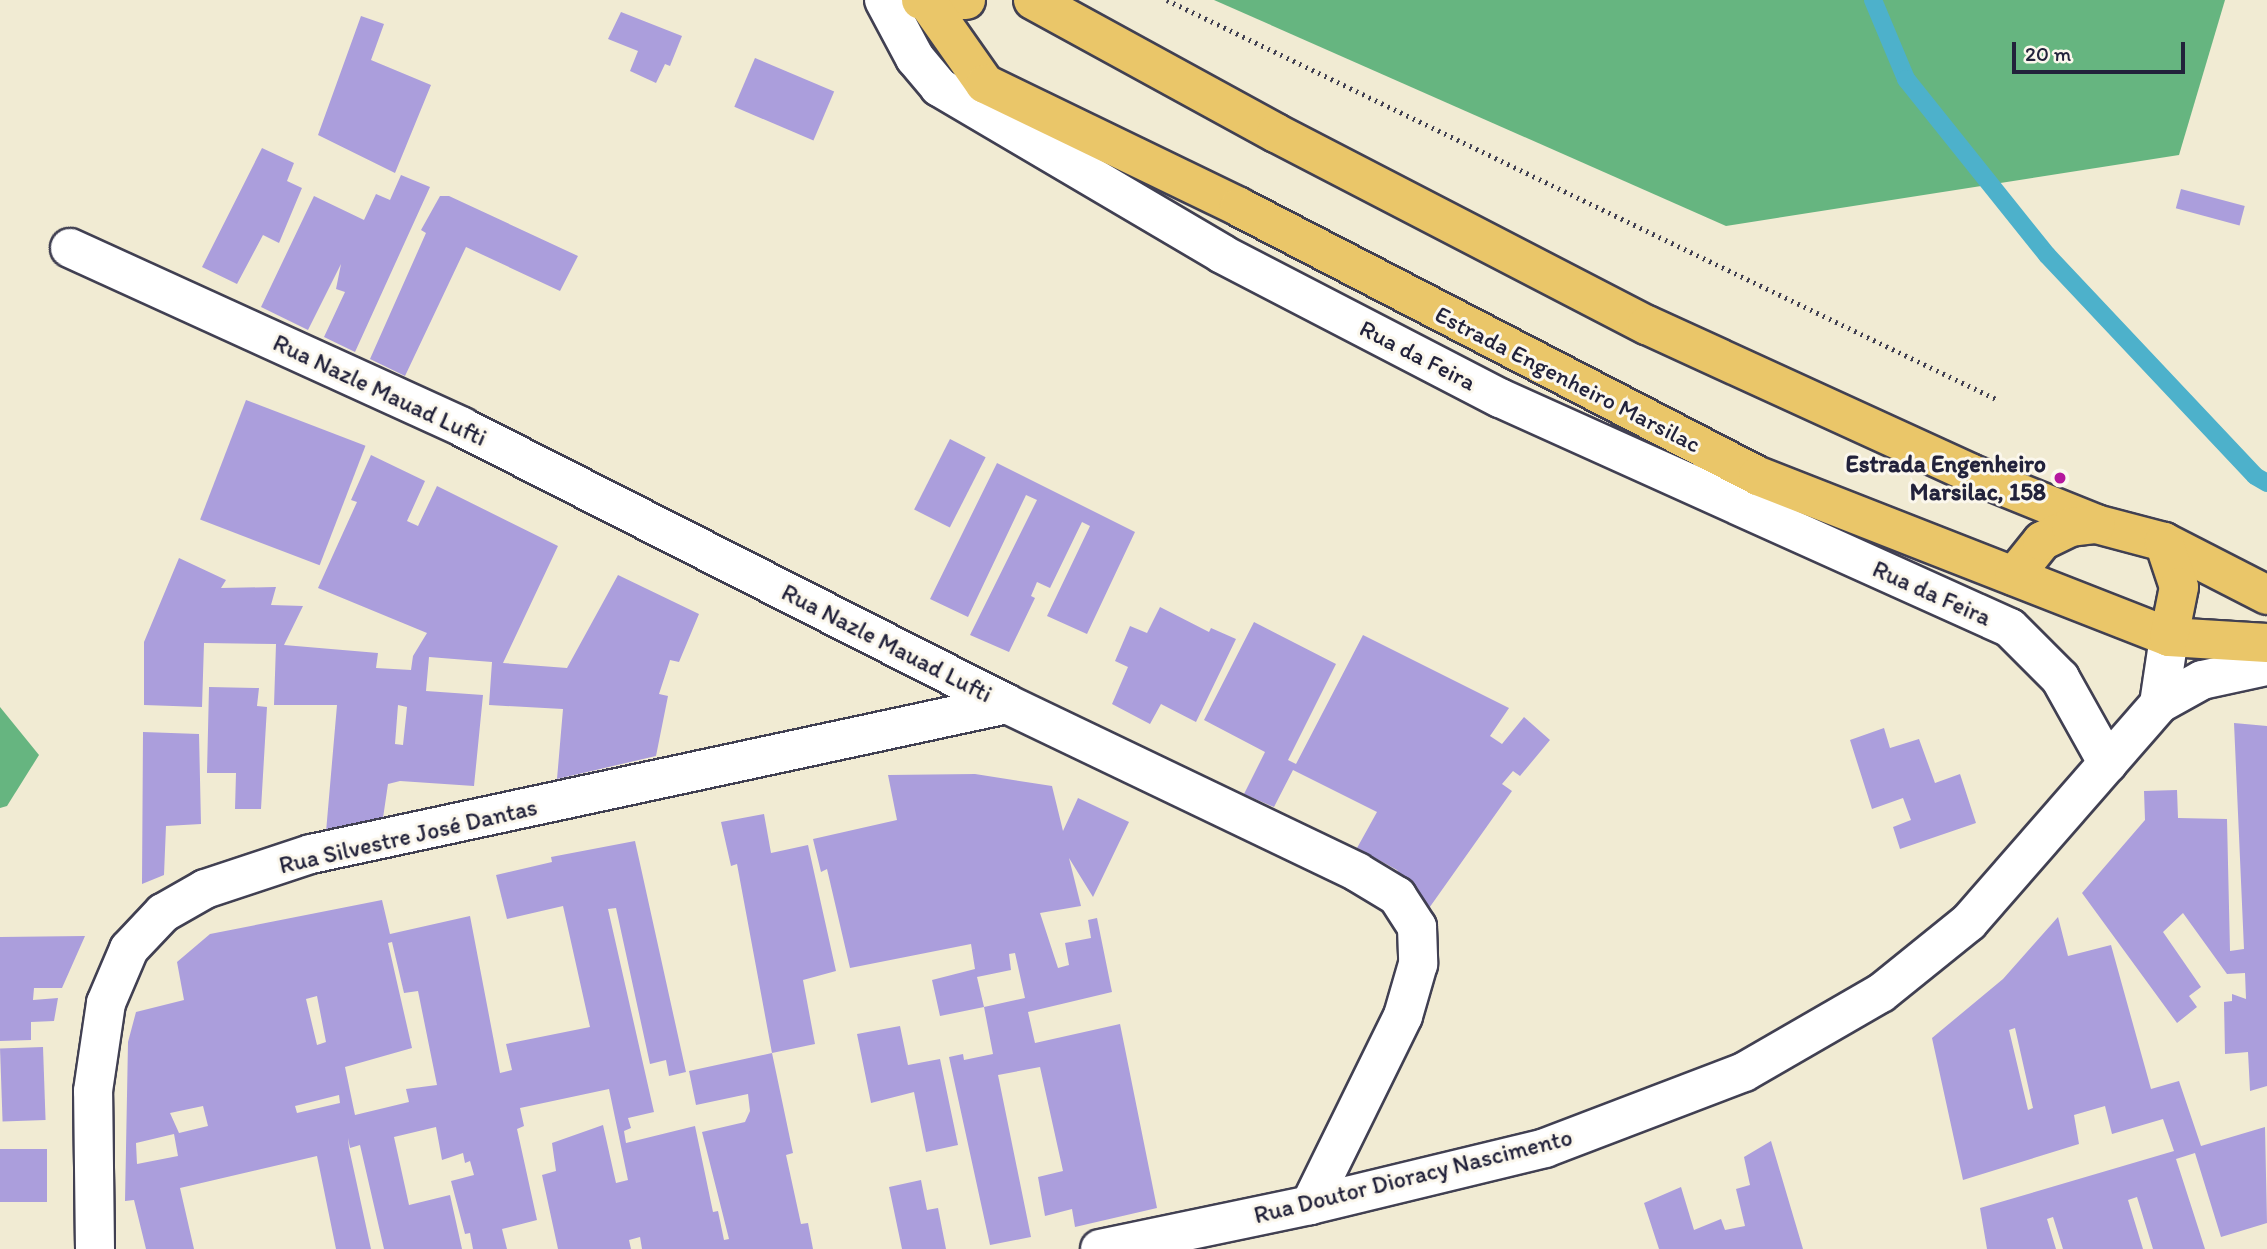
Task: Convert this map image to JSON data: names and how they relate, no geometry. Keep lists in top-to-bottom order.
{
  "streets": {
    "main road": ["Estrada Engenheiro Marsilac"],
    "street": [
      "Rua da Feira",
      "Rua Nazle Mauad Lufti",
      "Rua Silvestre José Dantas",
      "Rua Doutor Dioracy Nascimento"
    ]
  },
  "crossings": [
    ["Rua Nazle Mauad Lufti", "Rua Silvestre José Dantas"],
    ["Rua Nazle Mauad Lufti", "Rua Doutor Dioracy Nascimento"]
  ],
  "places": ["Estrada Engenheiro Marsilac, 158"],
  "scale_bar": "20 m"
}
